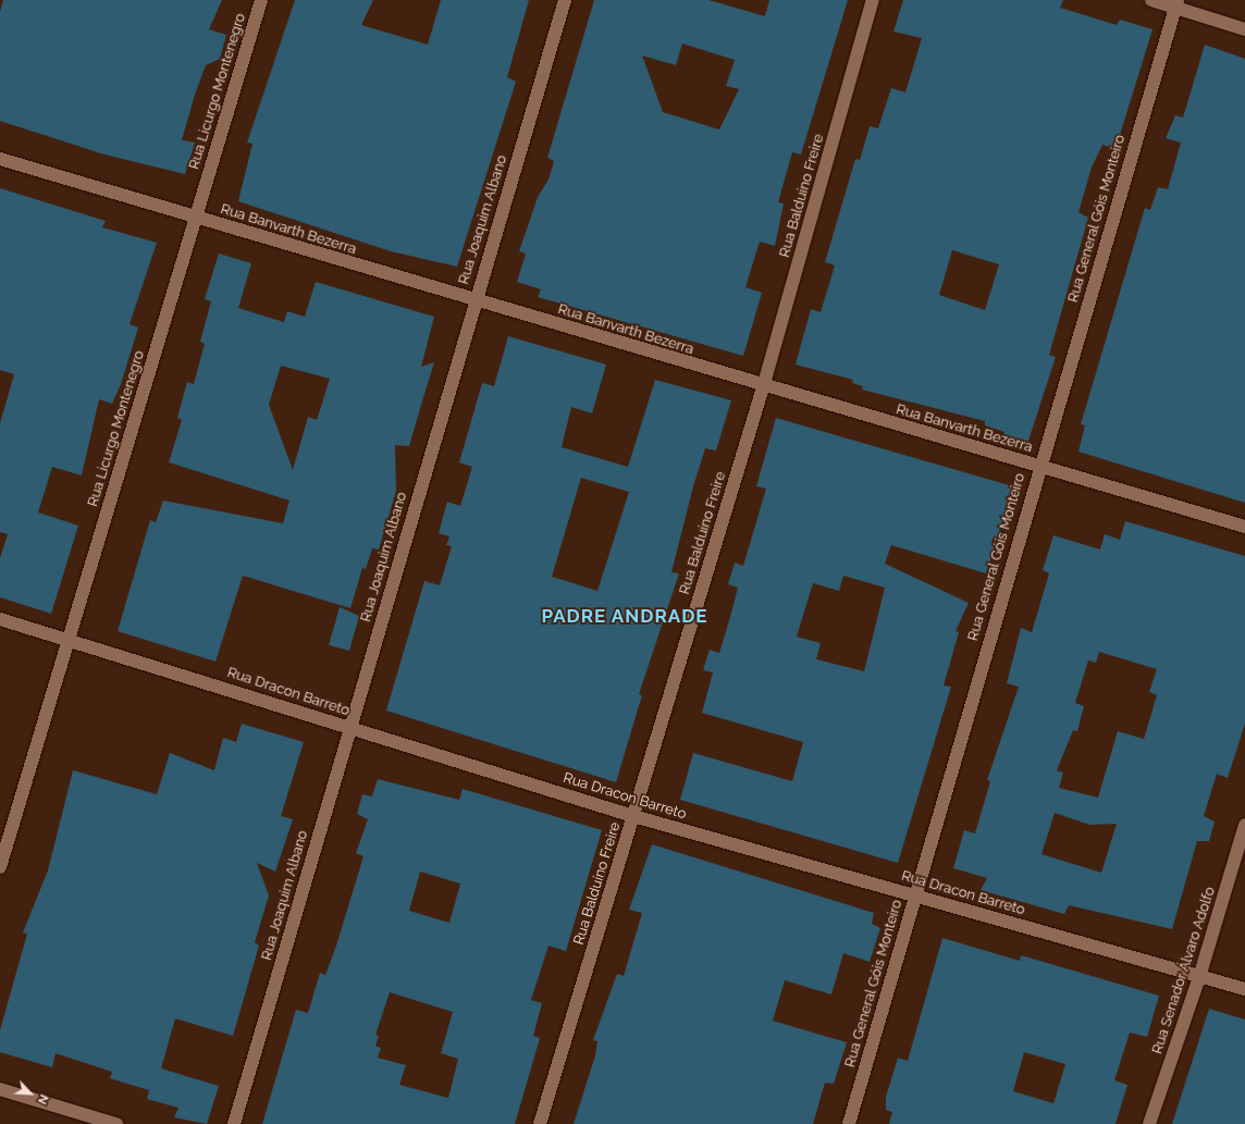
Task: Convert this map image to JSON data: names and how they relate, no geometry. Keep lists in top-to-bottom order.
{
  "streets": {
    "street": [
      "Rua Licurgo Montenegro",
      "Rua Balduíno Freire",
      "Rua General Góis Monteiro",
      "Rua Joaquim Albano",
      "Rua Banvarth Bezerra",
      "Rua Dracon Barreto",
      "Rua Senador Álvaro Adolfo"
    ]
  },
  "crossings": [
    ["Rua Licurgo Montenegro", "Rua Banvarth Bezerra"],
    ["Rua Licurgo Montenegro", "Rua Dracon Barreto"],
    ["Rua Balduíno Freire", "Rua Banvarth Bezerra"],
    ["Rua Balduíno Freire", "Rua Dracon Barreto"],
    ["Rua General Góis Monteiro", "Rua Banvarth Bezerra"],
    ["Rua General Góis Monteiro", "Rua Dracon Barreto"],
    ["Rua Joaquim Albano", "Rua Banvarth Bezerra"],
    ["Rua Joaquim Albano", "Rua Dracon Barreto"],
    ["Rua Dracon Barreto", "Rua Senador Álvaro Adolfo"]
  ],
  "districts": ["PADRE ANDRADE"],
  "north": "bottom right"
}
